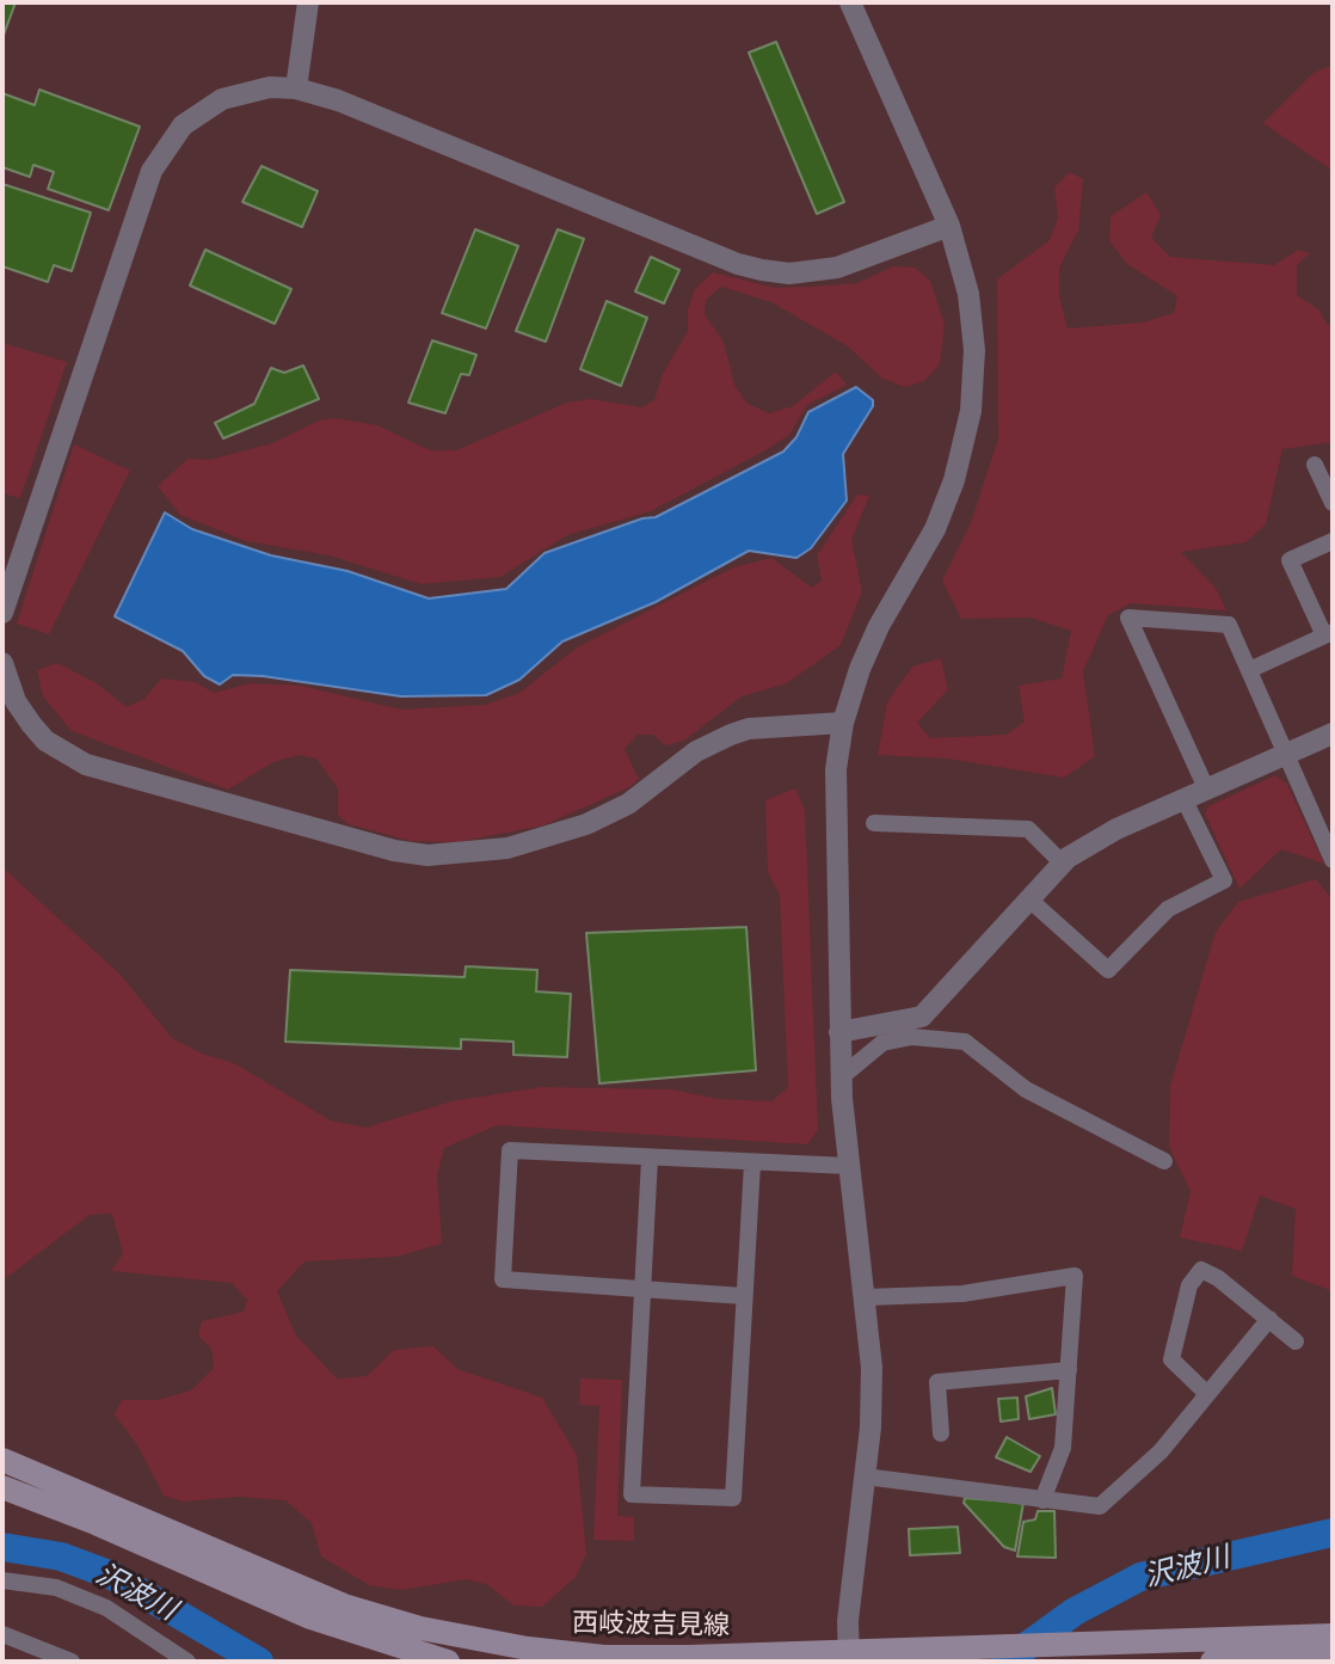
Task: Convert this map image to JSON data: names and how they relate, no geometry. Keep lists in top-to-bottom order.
{
  "streets": {
    "main road": ["西岐波吉見線"]
  },
  "water": ["沢波川"]
}
